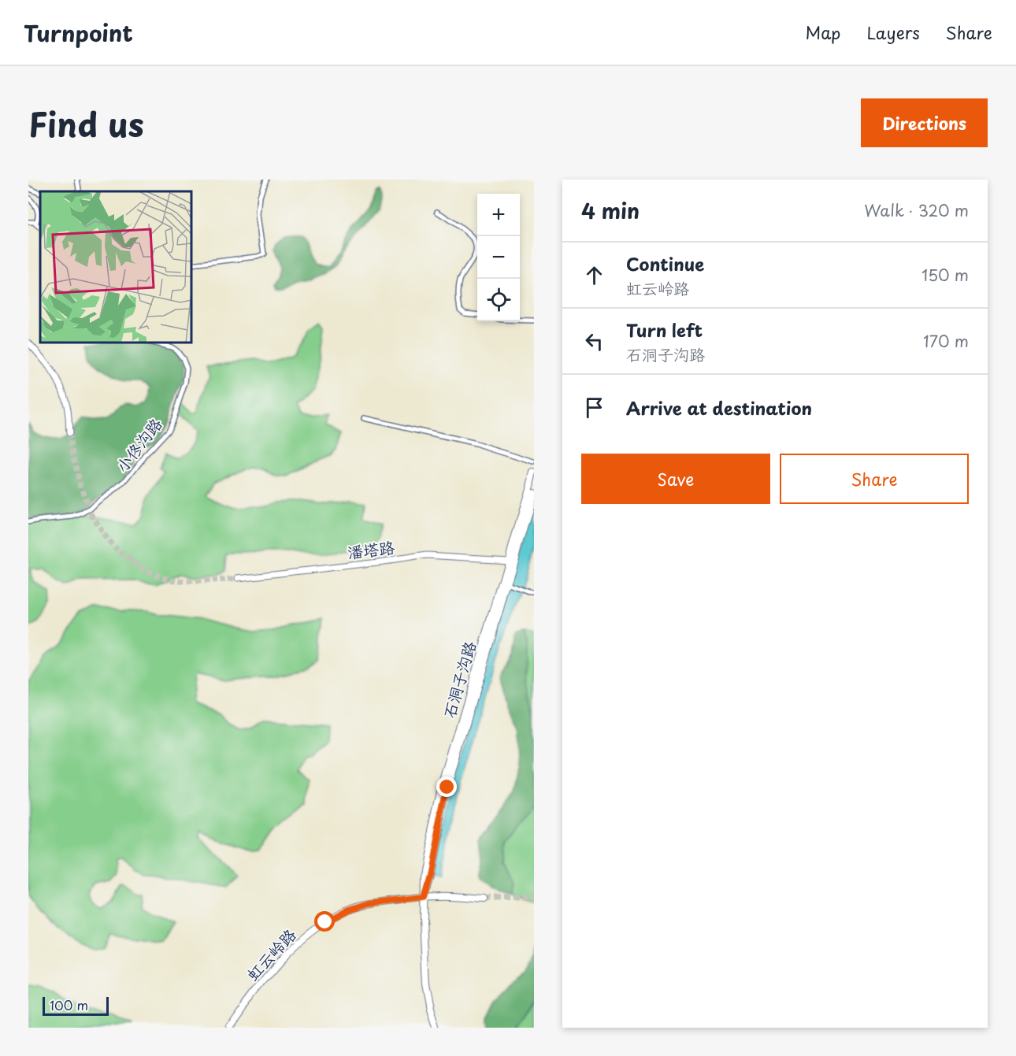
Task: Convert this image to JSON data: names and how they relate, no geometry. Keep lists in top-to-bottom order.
{
  "streets": {
    "main road": ["石洞子沟路", "虹云岭路"],
    "street": ["小佟沟路", "潘塔路"]
  },
  "crossings": [
    ["潘塔路", "石洞子沟路"],
    ["石洞子沟路", "虹云岭路"]
  ],
  "scale_bar": "100 m",
  "page": {
    "header": "Turnpoint",
    "nav": ["Map", "Layers", "Share"],
    "title": "Find us",
    "buttons": [
      "Directions",
      ["Save", "Share"]
    ],
    "heading": ["4 min", "Walk · 320 m"],
    "map_buttons": ["+", "−"],
    "list": [
      ["Continue", "虹云岭路", "150 m"],
      ["Turn left", "石洞子沟路", "170 m"],
      "Arrive at destination"
    ],
    "scale": "100 m"
  }
}
